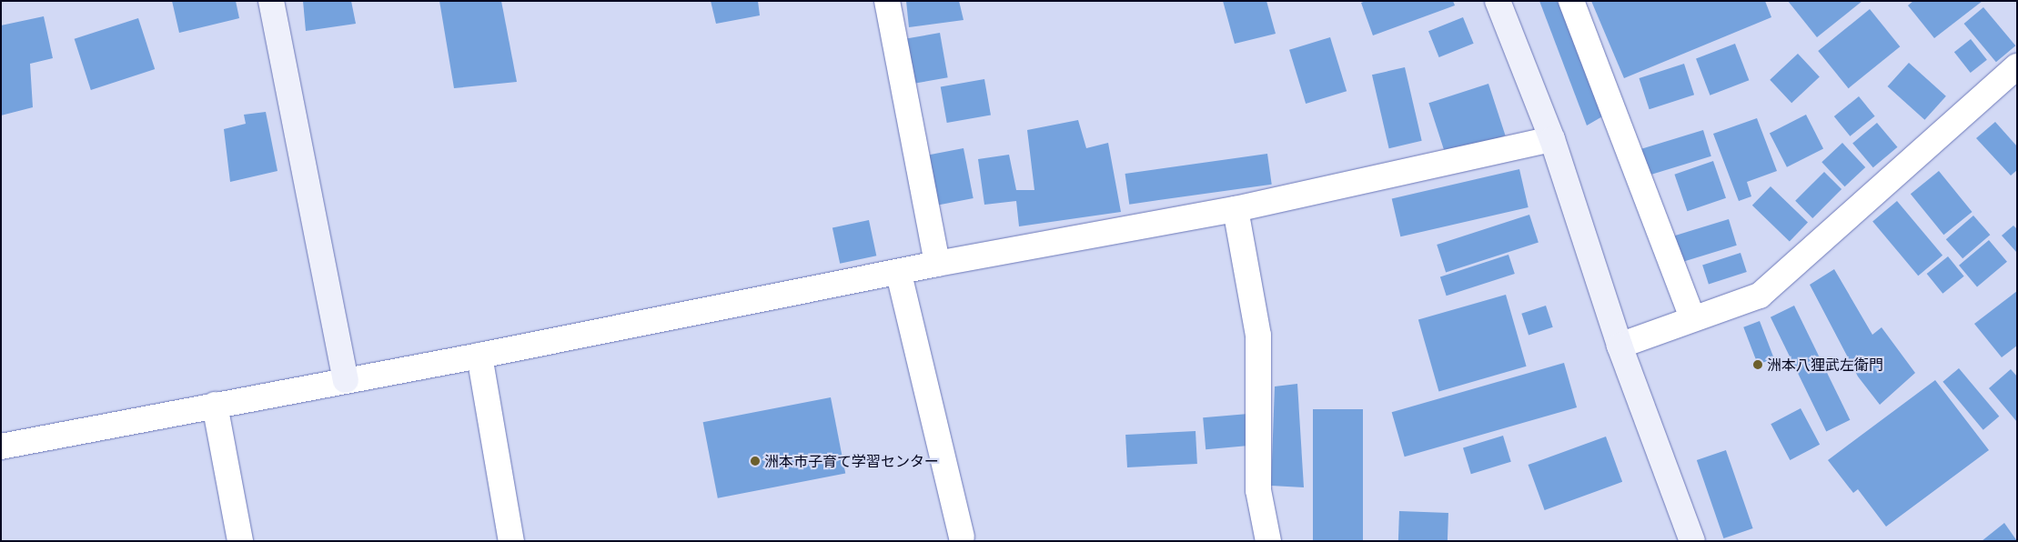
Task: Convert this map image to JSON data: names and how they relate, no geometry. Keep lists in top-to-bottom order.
{
  "places": ["洲本八狸武左衛門", "洲本市子育て学習センター"]
}
